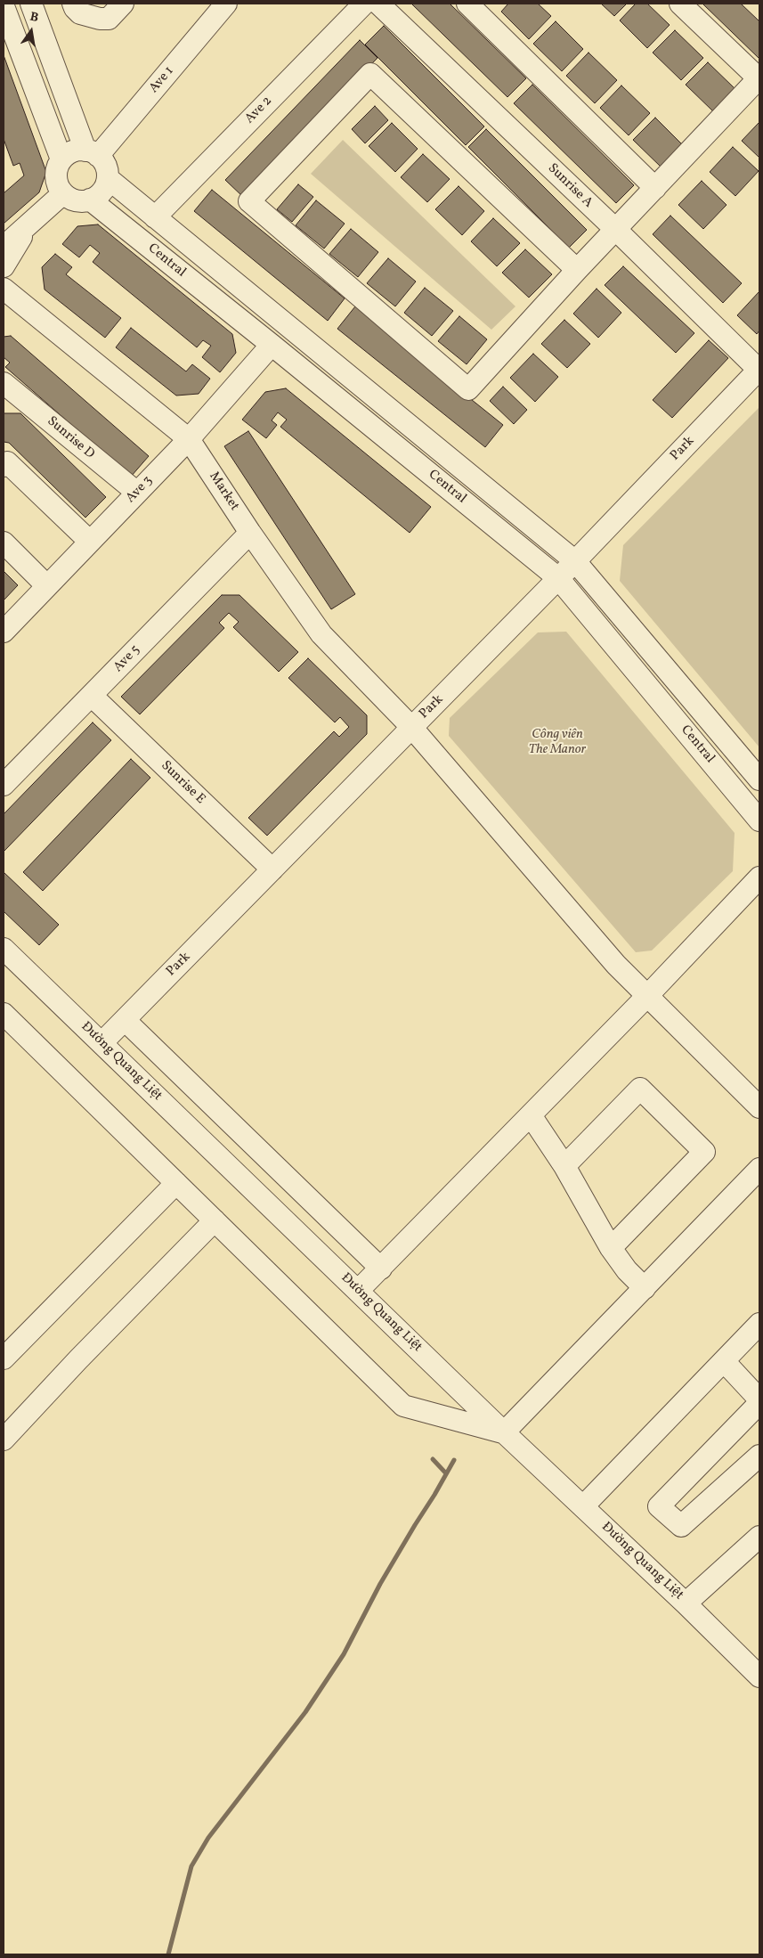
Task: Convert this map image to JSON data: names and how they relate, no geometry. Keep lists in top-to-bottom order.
{
  "streets": {
    "street": [
      "Ave 1",
      "Ave 2",
      "Sunrise A",
      "Central",
      "Sunrise D",
      "Park",
      "Ave 3",
      "Market",
      "Ave 5",
      "Sunrise E",
      "Đường Quang Liệt"
    ]
  },
  "crossings": [
    ["Ave 1", "Central"],
    ["Ave 2", "Central"],
    ["Sunrise A", "Park"],
    ["Central", "Park"],
    ["Central", "Ave 3"],
    ["Sunrise D", "Ave 3"],
    ["Park", "Market"],
    ["Park", "Sunrise E"],
    ["Park", "Đường Quang Liệt"],
    ["Ave 3", "Market"],
    ["Market", "Ave 5"],
    ["Ave 5", "Sunrise E"]
  ],
  "parks": ["Công viên The Manor"],
  "north": "top"
}
